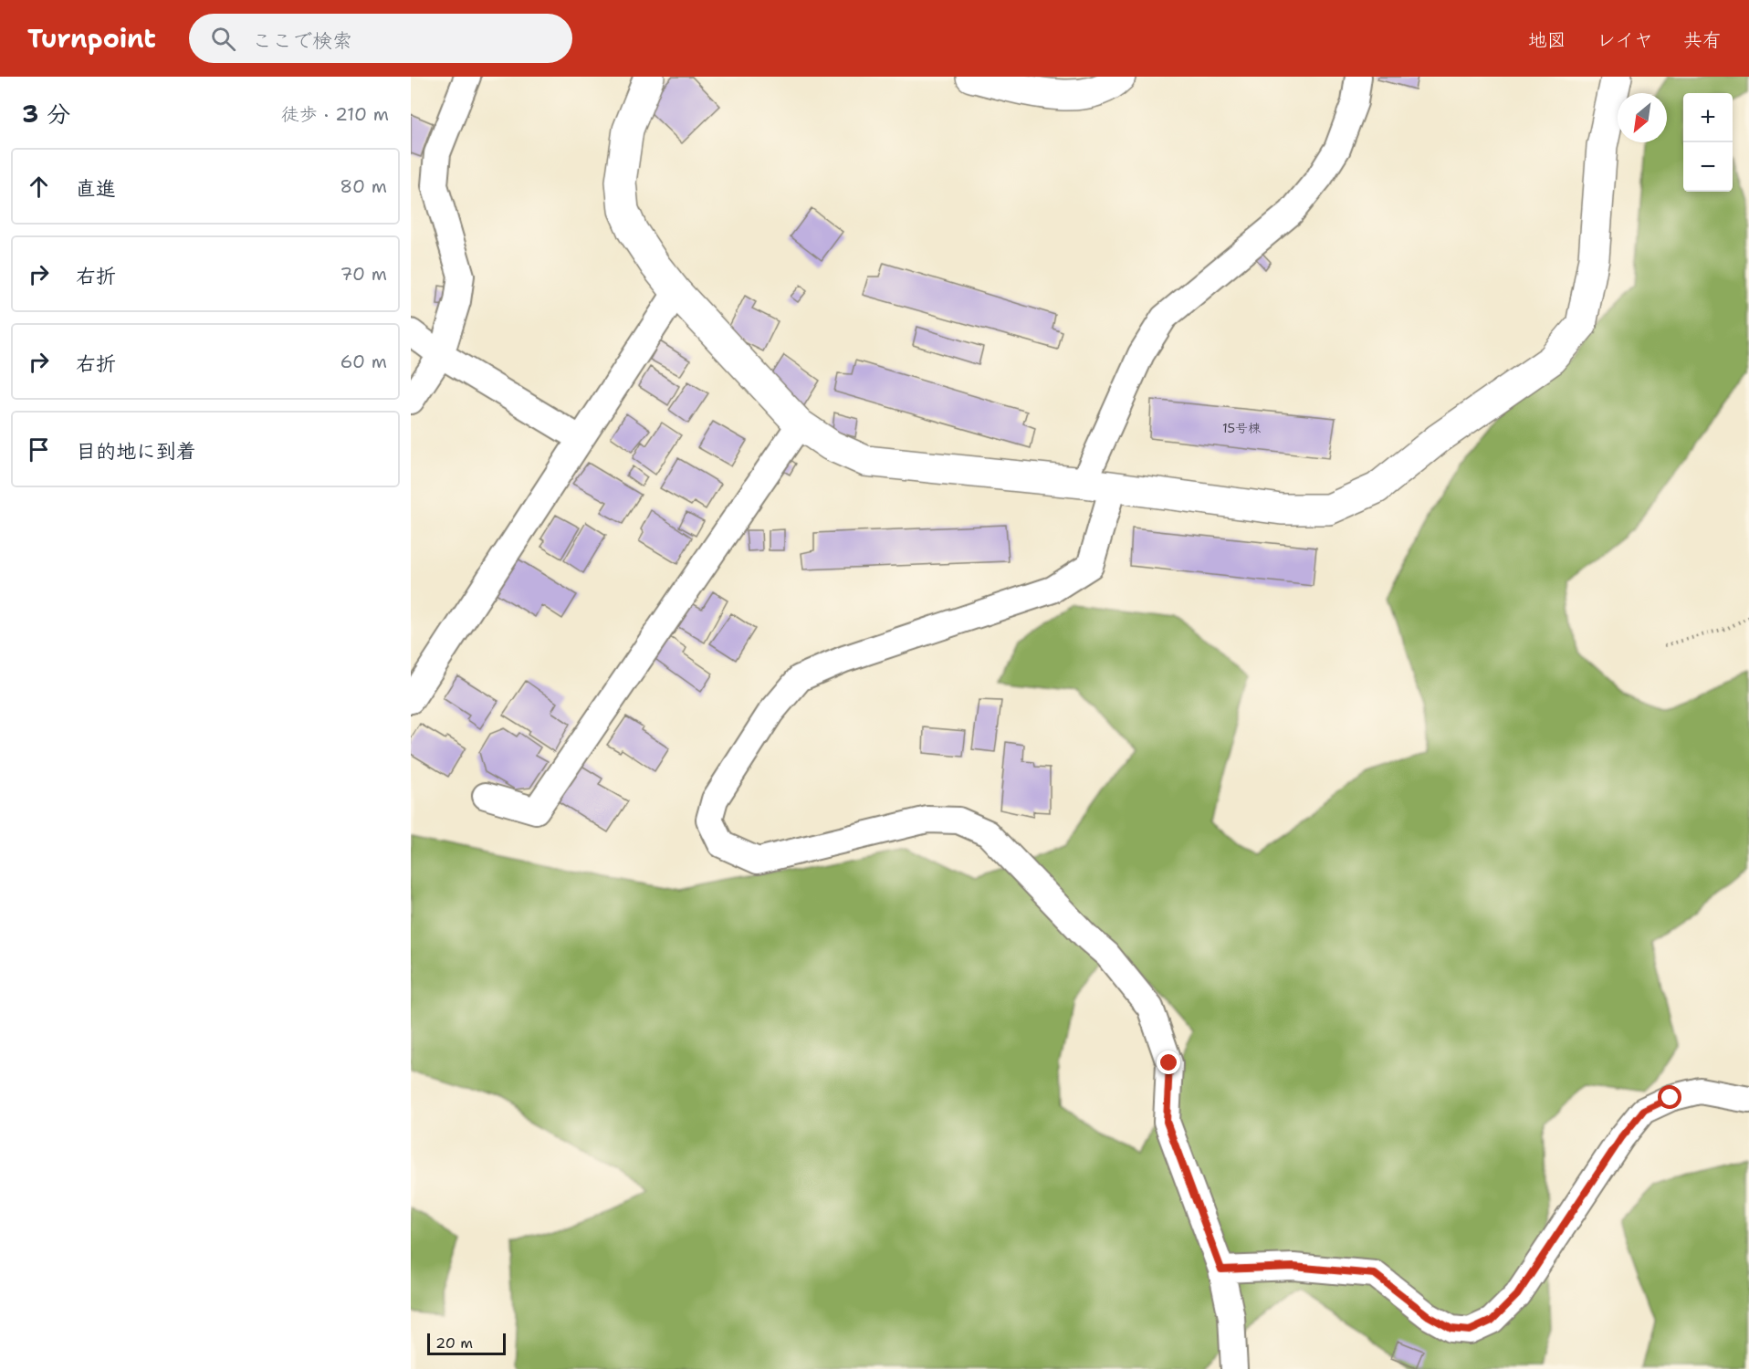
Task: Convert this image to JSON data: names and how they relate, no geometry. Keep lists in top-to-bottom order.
{
  "house_numbers": ["15号棟"],
  "scale_bar": "20 m",
  "north": "bottom left",
  "page": {
    "header": "Turnpoint",
    "search": "ここで検索",
    "nav": ["地図", "レイヤ", "共有"],
    "heading": ["3 分", "徒歩 · 210 m"],
    "map_buttons": ["+", "−"],
    "list": [
      ["直進", "80 m"],
      ["右折", "70 m"],
      ["右折", "60 m"],
      "目的地に到着"
    ],
    "scale": "20 m"
  }
}
